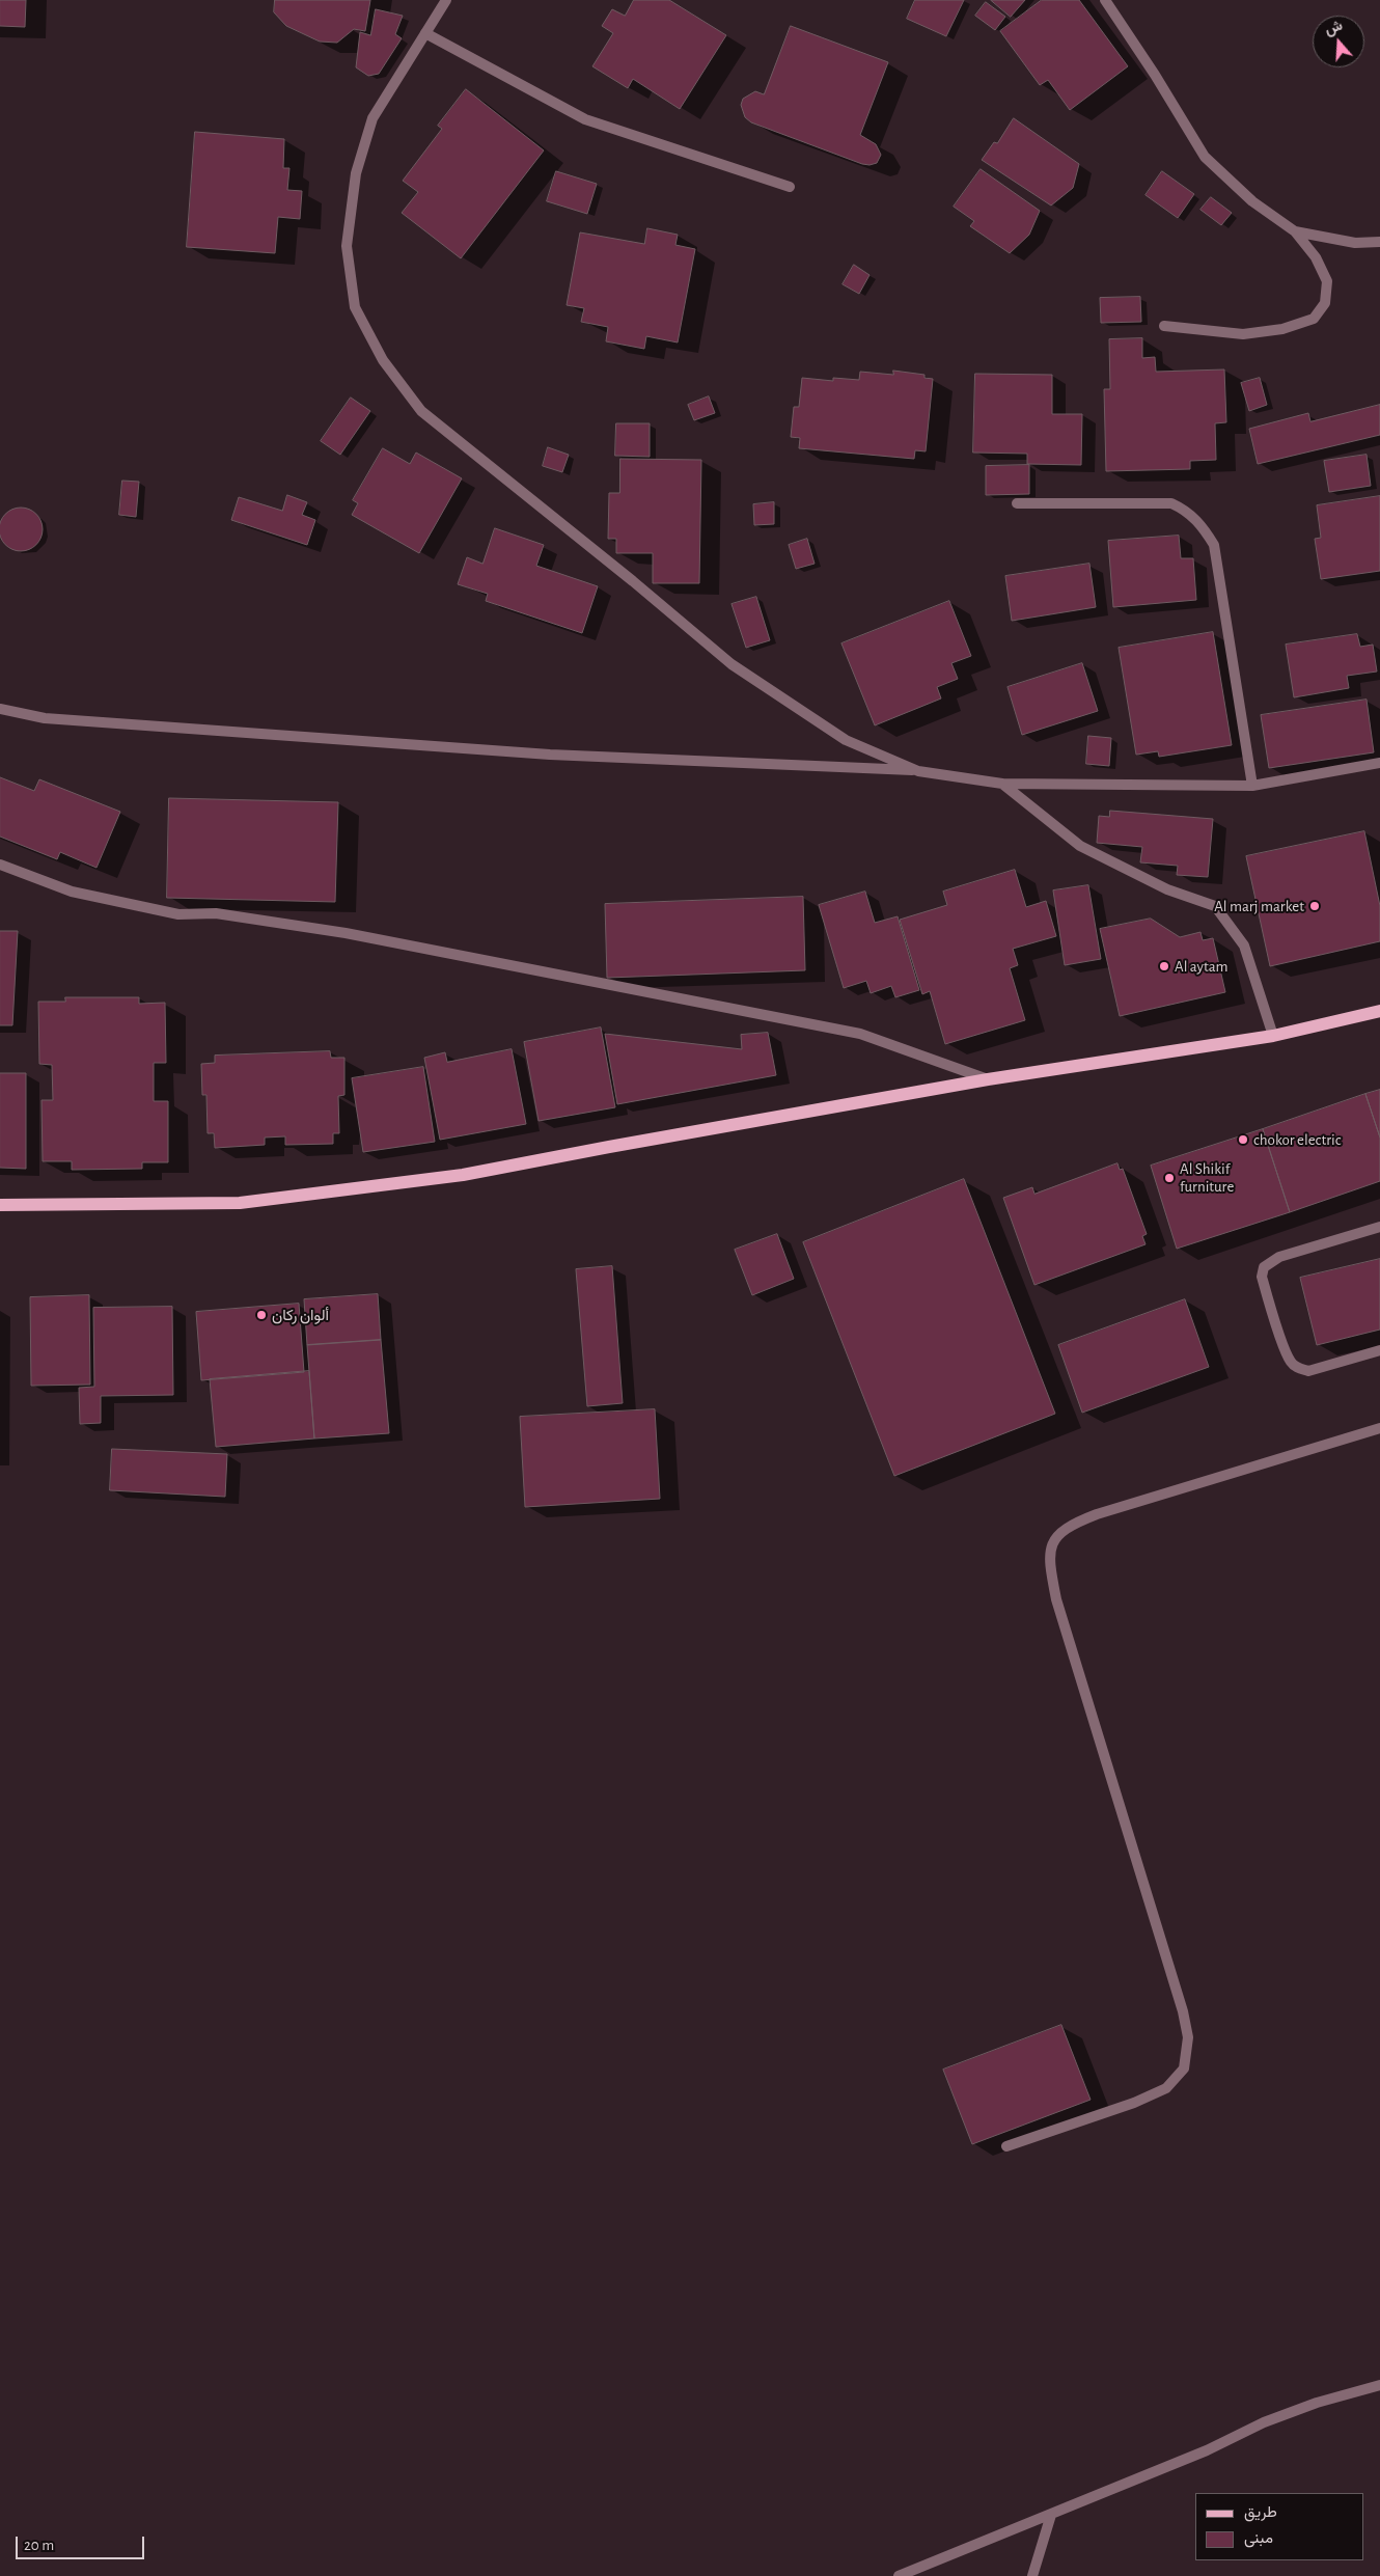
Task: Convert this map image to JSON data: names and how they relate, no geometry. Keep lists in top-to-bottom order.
{
  "places": [
    "Al marj market",
    "Al aytam",
    "chokor electric",
    "Al Shikif furniture",
    "ألوان ركان"
  ],
  "legend": ["طريق", "مبنى"],
  "scale_bar": "20 m",
  "north": "top"
}
